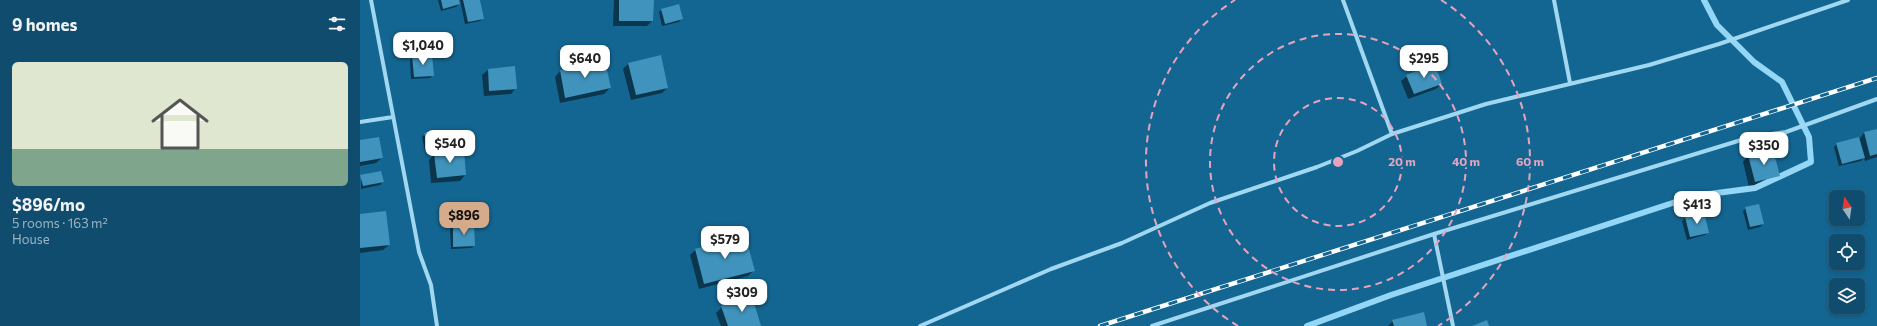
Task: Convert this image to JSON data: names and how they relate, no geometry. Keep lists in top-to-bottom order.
{
  "north": "top",
  "page": {
    "heading": "9 homes",
    "price": [
      "$1,040",
      "$640",
      "$295",
      "$540",
      "$350",
      "$413",
      "$896",
      "$579",
      "$309"
    ],
    "list": [
      {
        "name": "$896/mo",
        "note": "5 rooms · 163 m² · House"
      }
    ]
  },
  "rings": ["20 m", "40 m", "60 m"]
}
